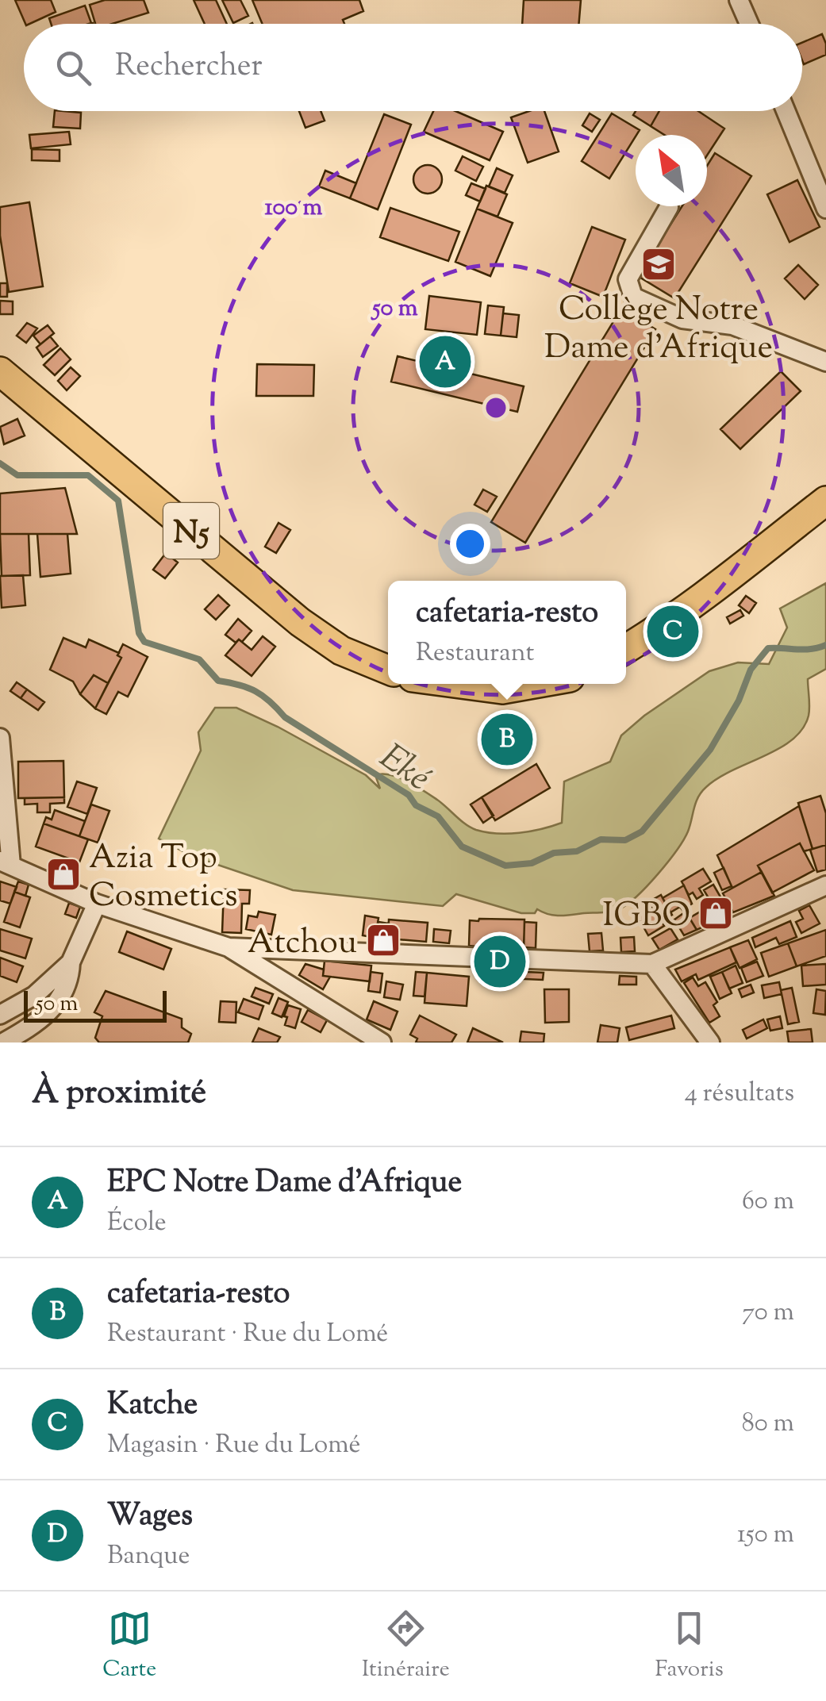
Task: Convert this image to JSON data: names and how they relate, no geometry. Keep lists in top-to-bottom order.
{
  "streets": {
    "main road": ["N5"]
  },
  "water": ["Eké"],
  "places": {
    "school or university": ["Collège Notre Dame d'Afrique"],
    "shop": ["Azia Top Cosmetics", "IGBO", "Atchou"]
  },
  "scale_bar": "50 m",
  "north": "top left",
  "page": {
    "search": "Rechercher",
    "pins": [
      "A",
      "C",
      "B",
      "D"
    ],
    "popup": ["cafetaria-resto", "Restaurant"],
    "scale": "50 m",
    "heading": ["À proximité", "4 résultats"],
    "list": [
      {
        "mark": "A",
        "name": "EPC Notre Dame d'Afrique",
        "note": "École",
        "value": "60 m"
      },
      {
        "mark": "B",
        "name": "cafetaria-resto",
        "note": "Restaurant · Rue du Lomé",
        "value": "70 m"
      },
      {
        "mark": "C",
        "name": "Katche",
        "note": "Magasin · Rue du Lomé",
        "value": "80 m"
      },
      {
        "mark": "D",
        "name": "Wages",
        "note": "Banque",
        "value": "150 m"
      }
    ],
    "nav": ["Carte", "Itinéraire", "Favoris"]
  },
  "rings": ["100 m", "50 m"]
}
